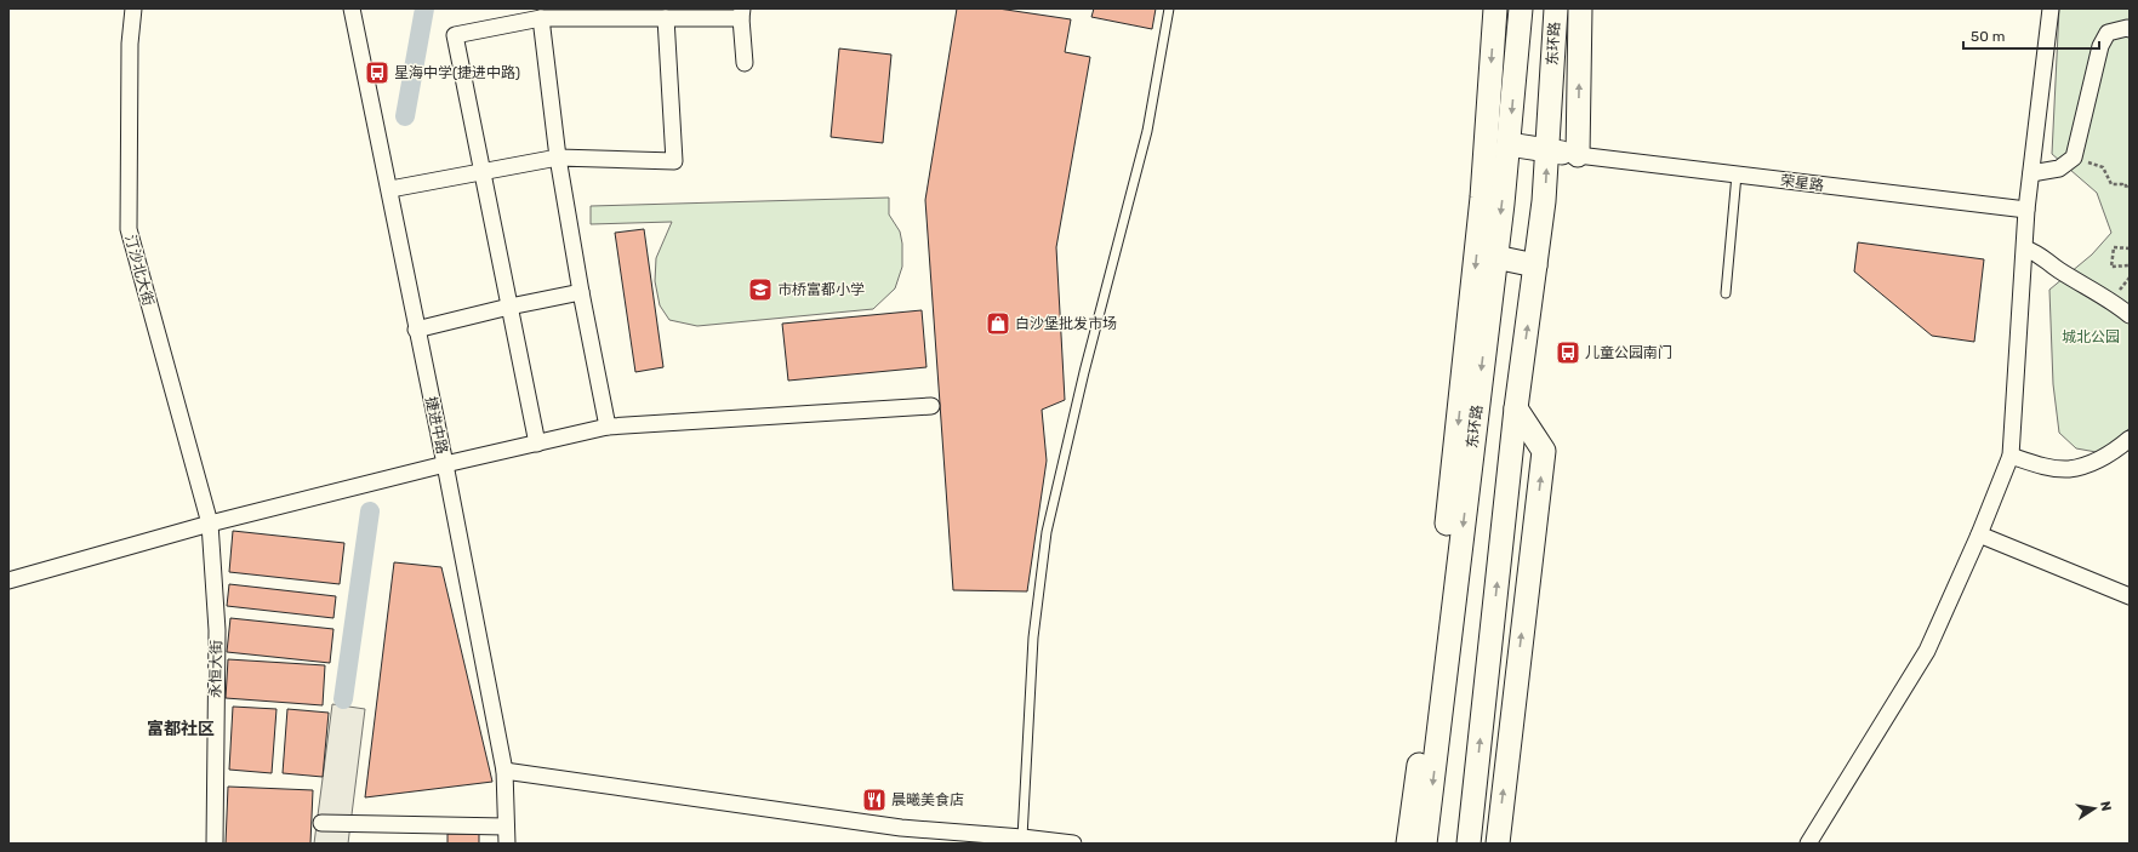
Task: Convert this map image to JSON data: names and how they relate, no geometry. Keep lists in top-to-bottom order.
{
  "streets": {
    "main road": ["东环路"],
    "street": [
      "荣星路",
      "汀沙北大街",
      "捷进中路",
      "永恒大街"
    ]
  },
  "crossings": [
    ["汀沙北大街", "永恒大街"]
  ],
  "districts": ["富都社区"],
  "parks": ["城北公园"],
  "places": {
    "bus stop": ["星海中学(捷进中路)", "儿童公园南门"],
    "school or university": ["市桥富都小学"],
    "shop": ["白沙堡批发市场"],
    "restaurant": ["晨曦美食店"]
  },
  "scale_bar": "50 m",
  "north": "right"
}
